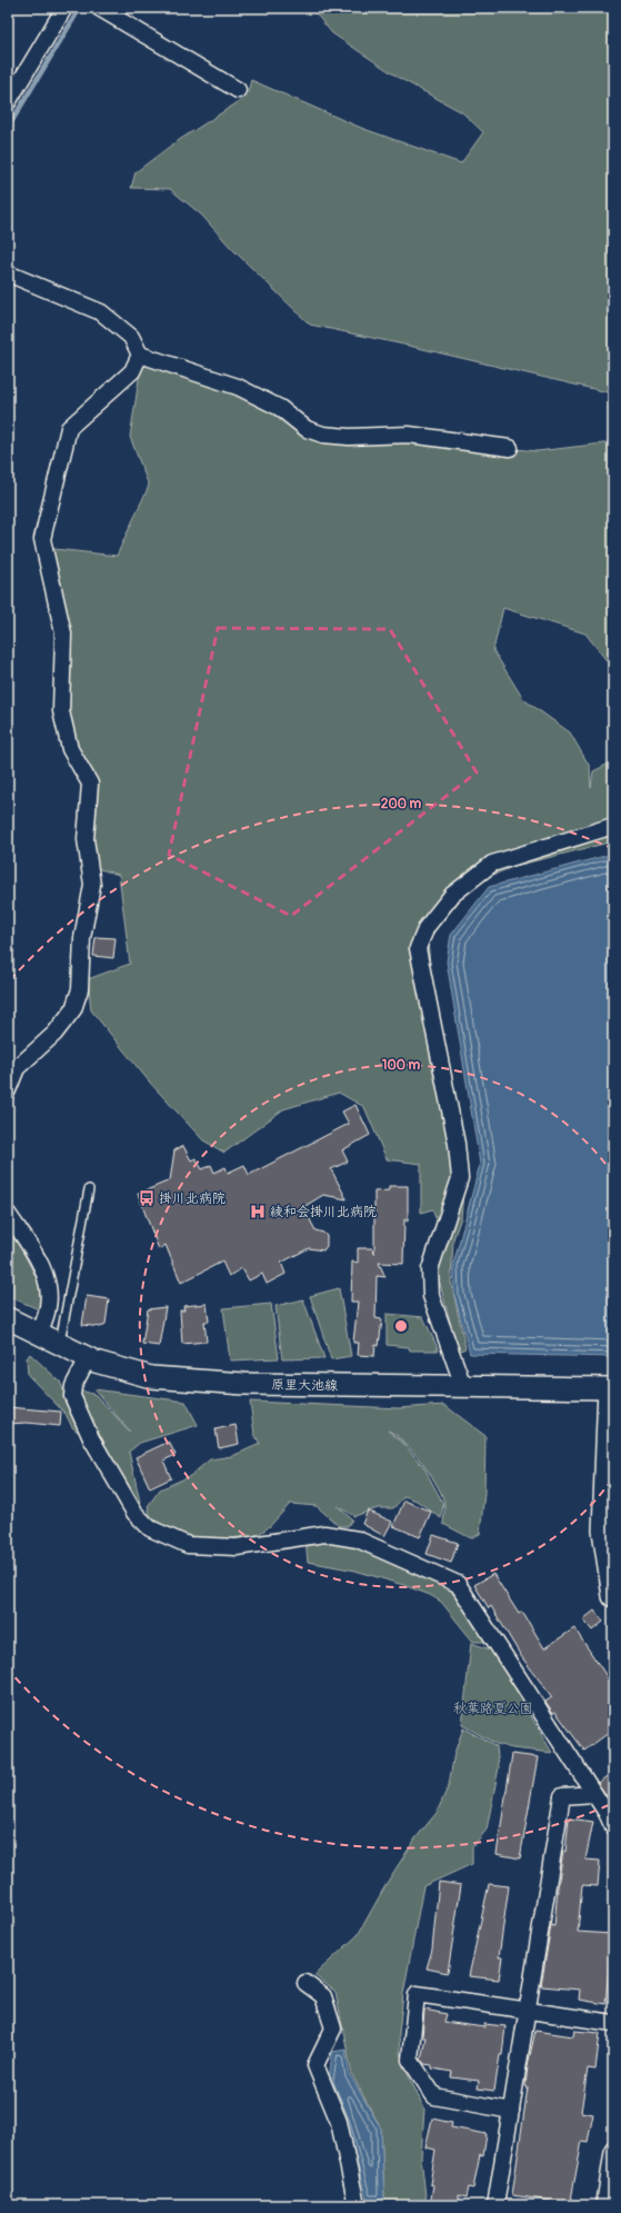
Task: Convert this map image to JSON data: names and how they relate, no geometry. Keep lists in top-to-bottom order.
{
  "streets": {
    "main road": ["原里大池線"]
  },
  "parks": ["秋葉路夏公園"],
  "places": {
    "bus stop": ["掛川北病院"],
    "hospital": ["綾和会掛川北病院"]
  },
  "rings": ["200 m", "100 m"]
}
